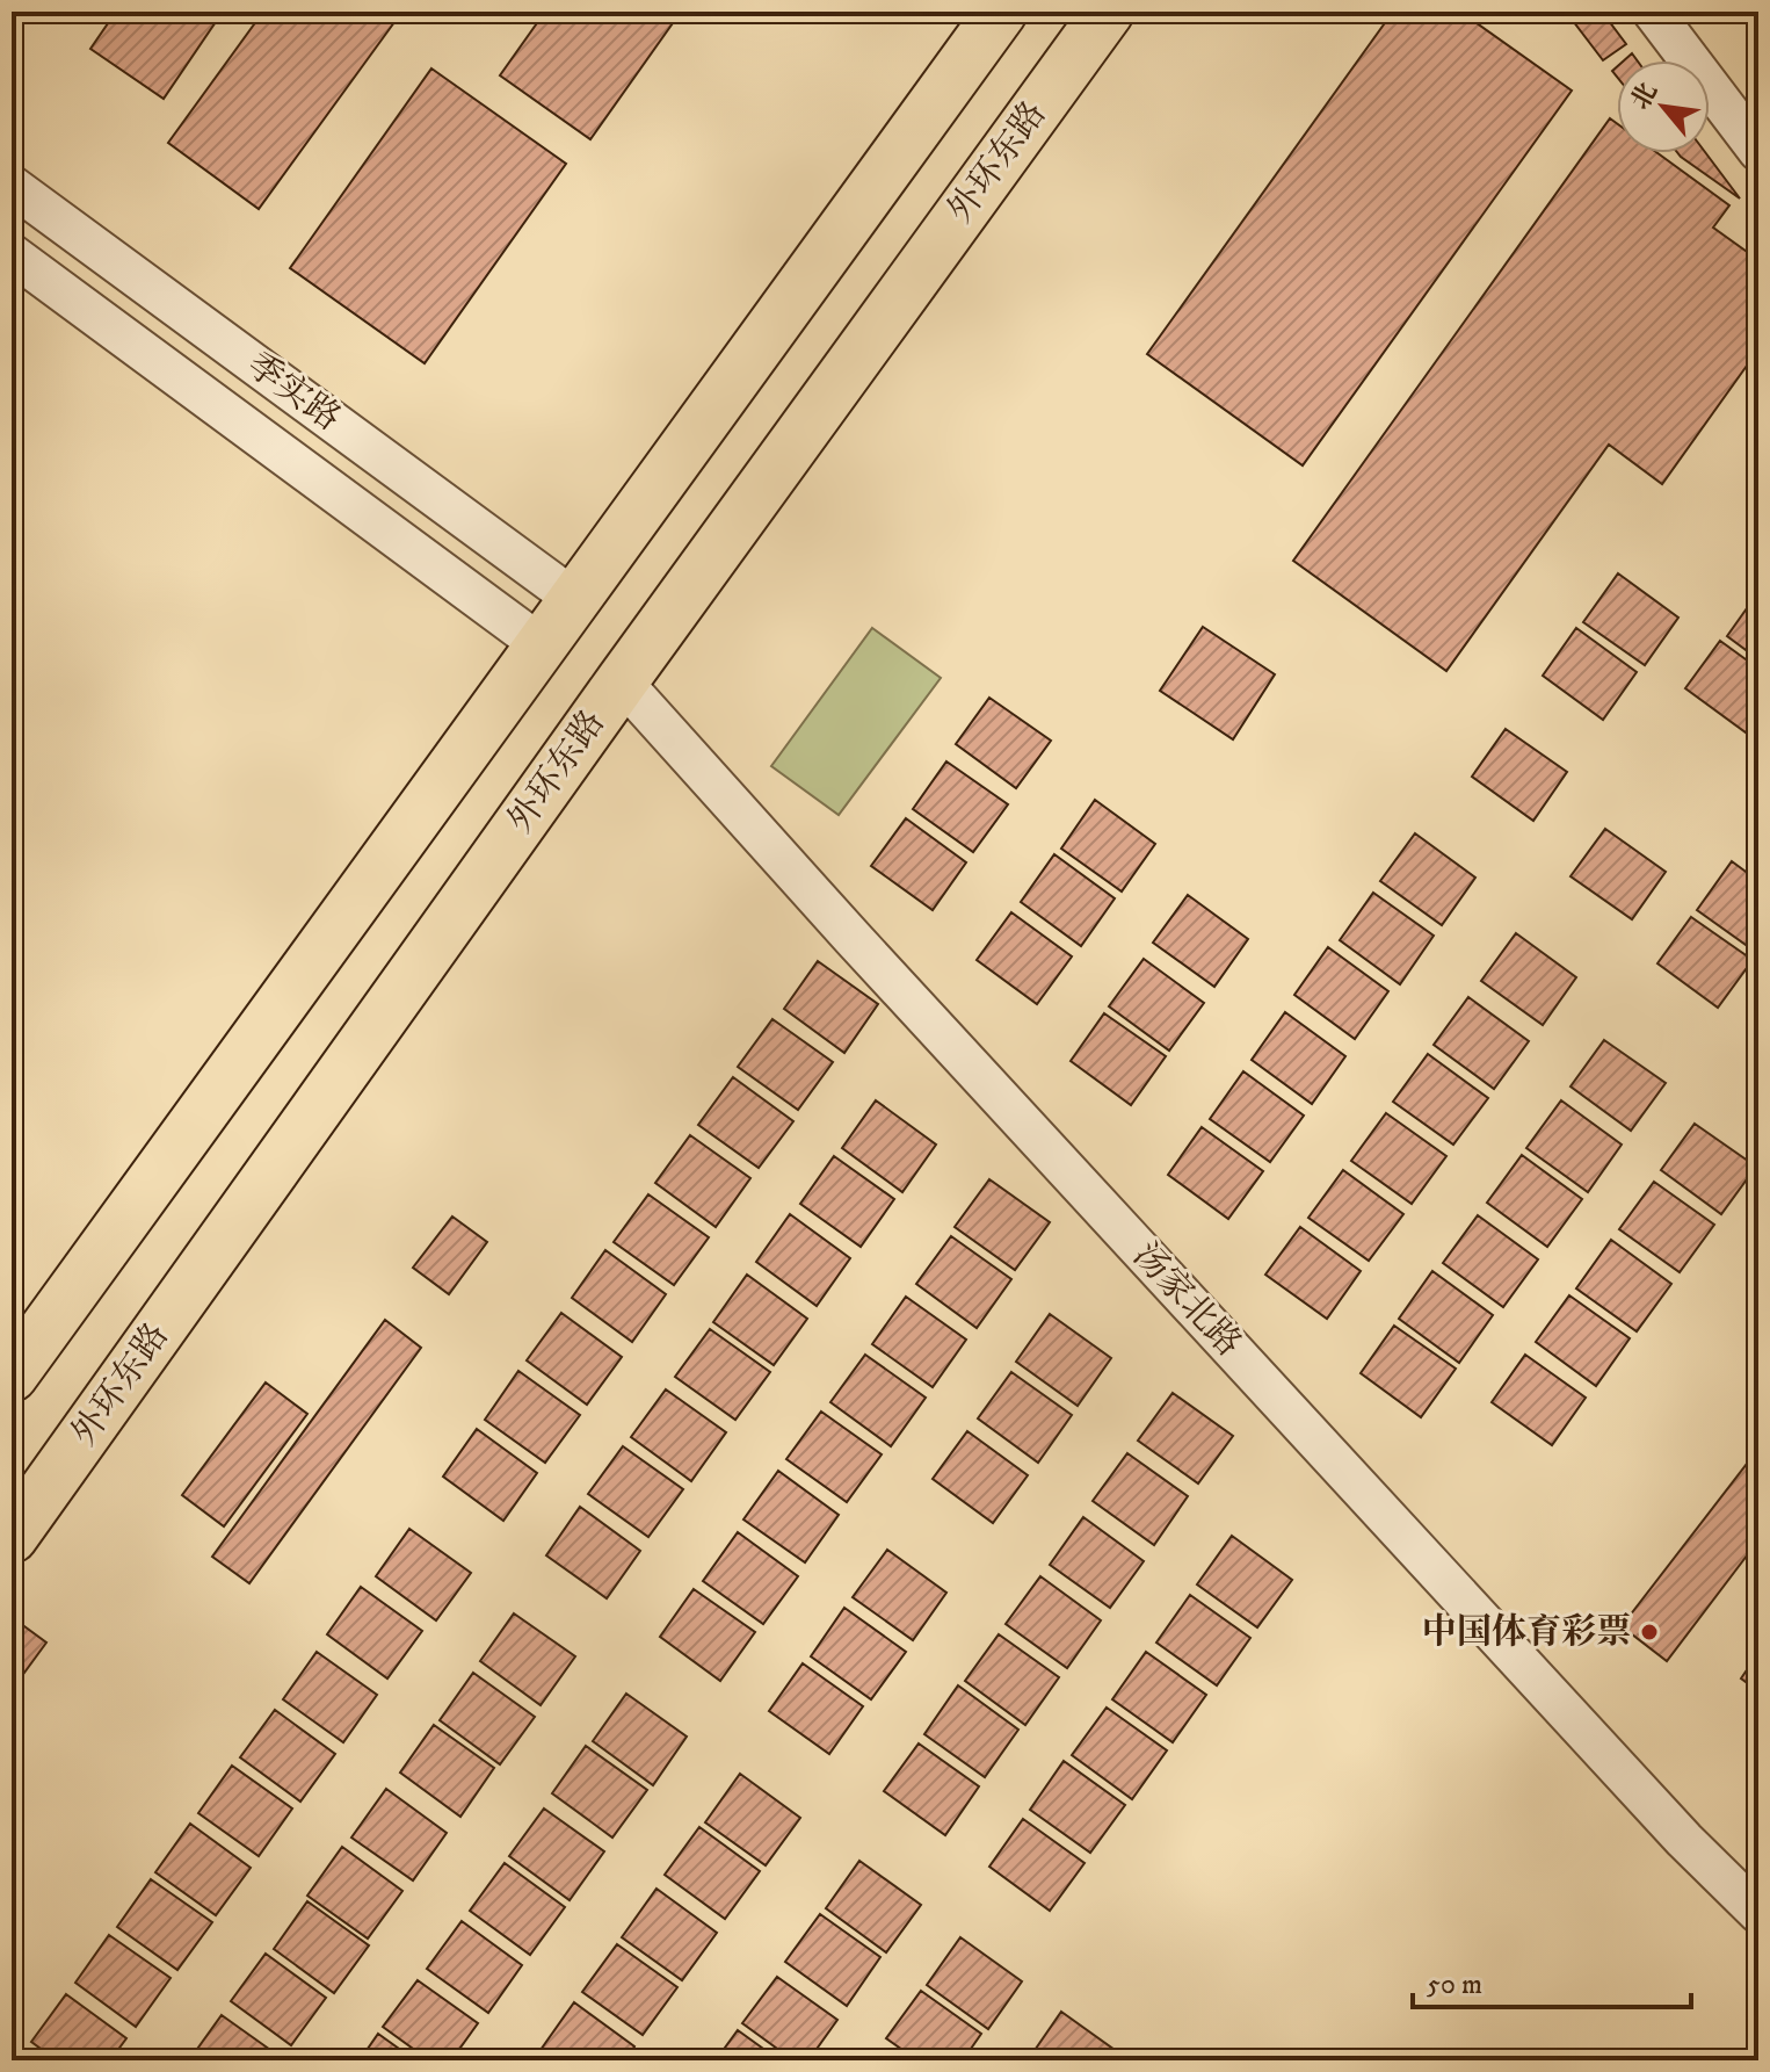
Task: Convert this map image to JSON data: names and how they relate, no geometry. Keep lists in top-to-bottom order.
{
  "streets": {
    "highway": ["外环东路"],
    "street": ["季实路", "汤家北路"]
  },
  "crossings": [
    ["外环东路", "汤家北路"]
  ],
  "places": ["中国体育彩票"],
  "scale_bar": "50 m",
  "north": "top left"
}
